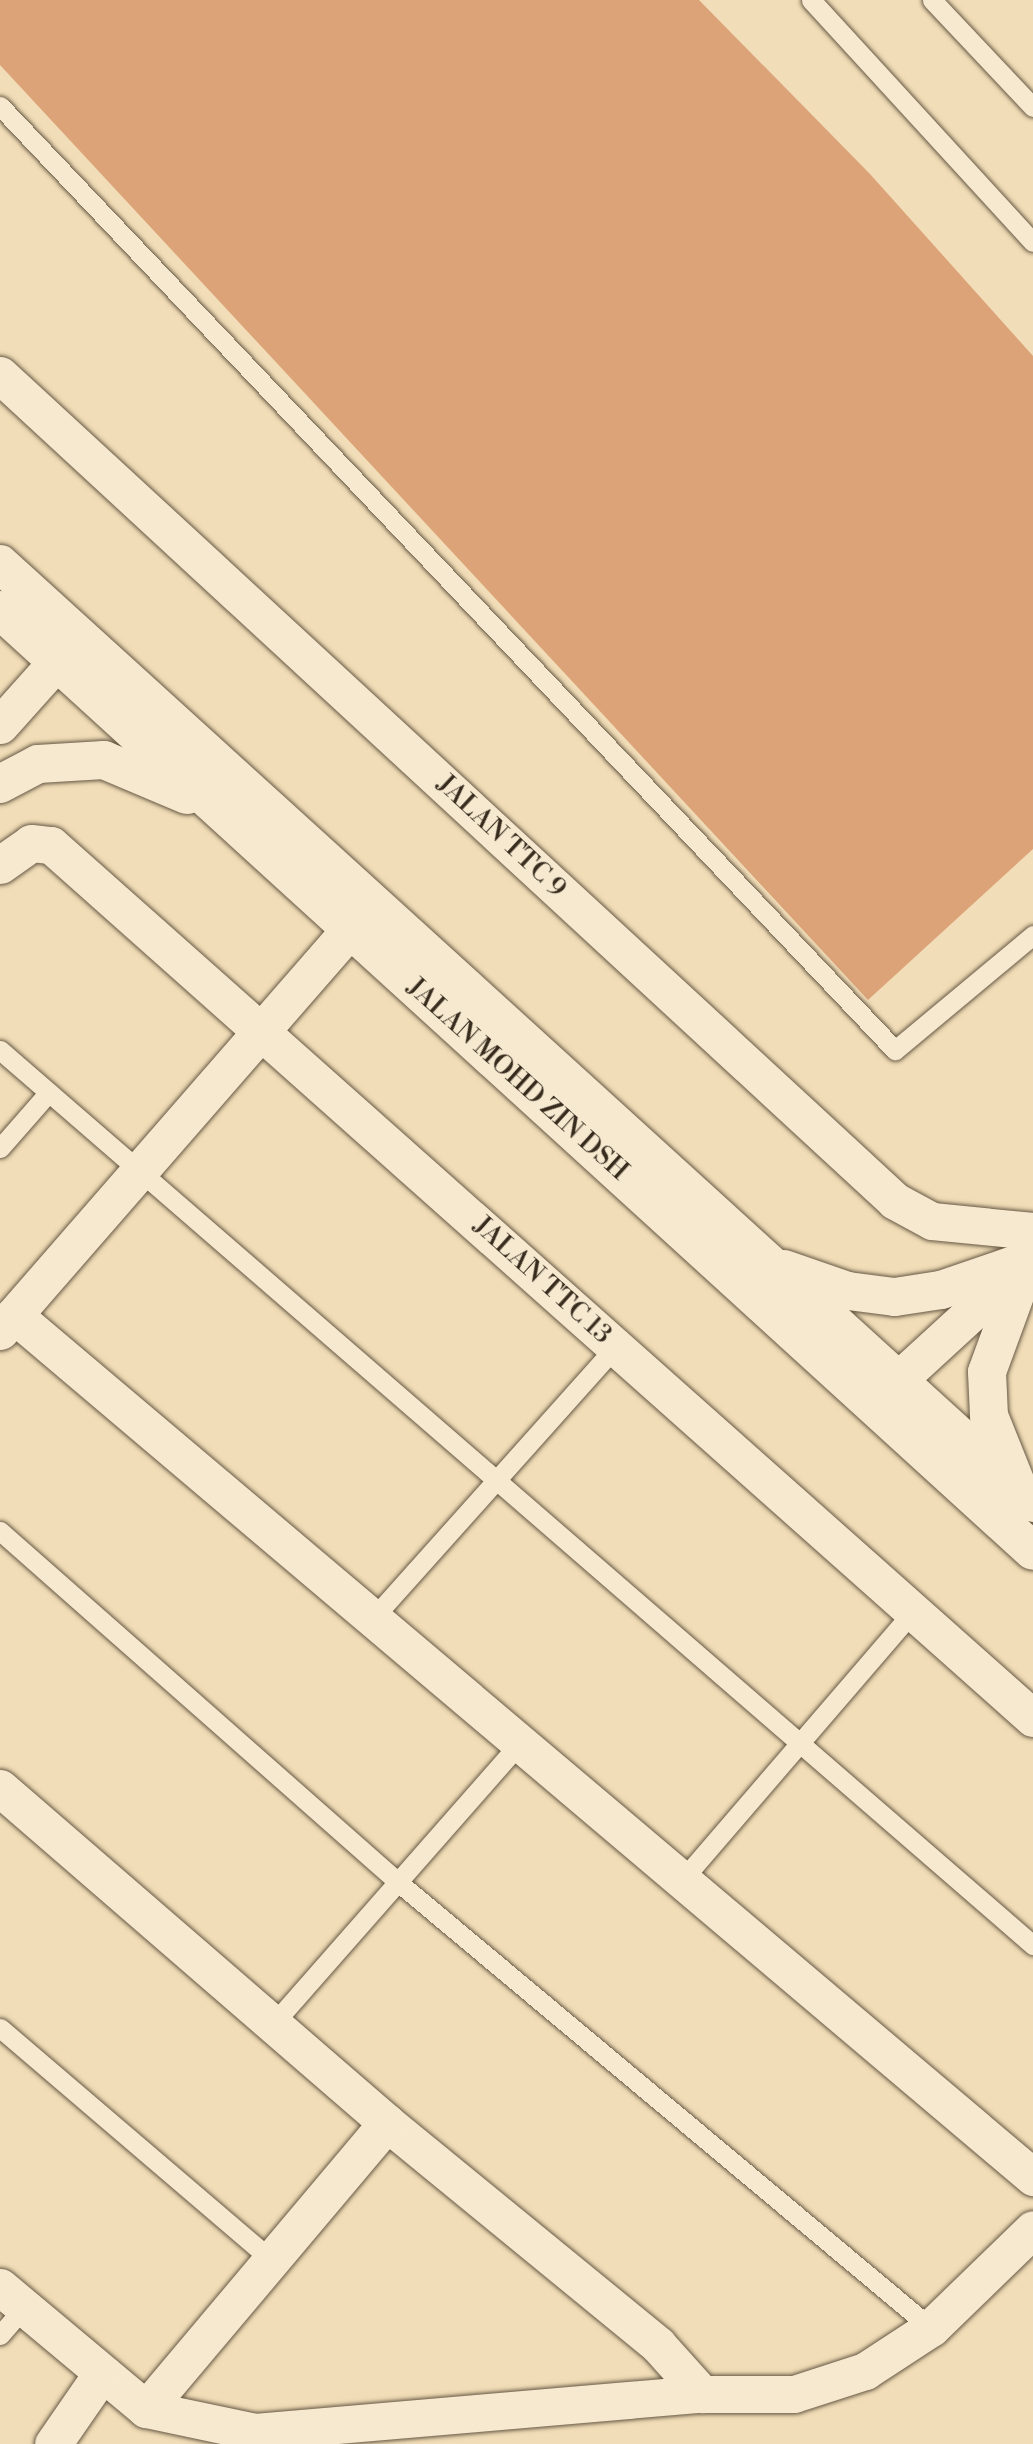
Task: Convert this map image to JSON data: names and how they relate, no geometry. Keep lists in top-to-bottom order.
{
  "streets": {
    "main road": ["JALAN MOHD ZIN DSH"],
    "street": ["JALAN TTC 9", "JALAN TTC 13"]
  }
}
